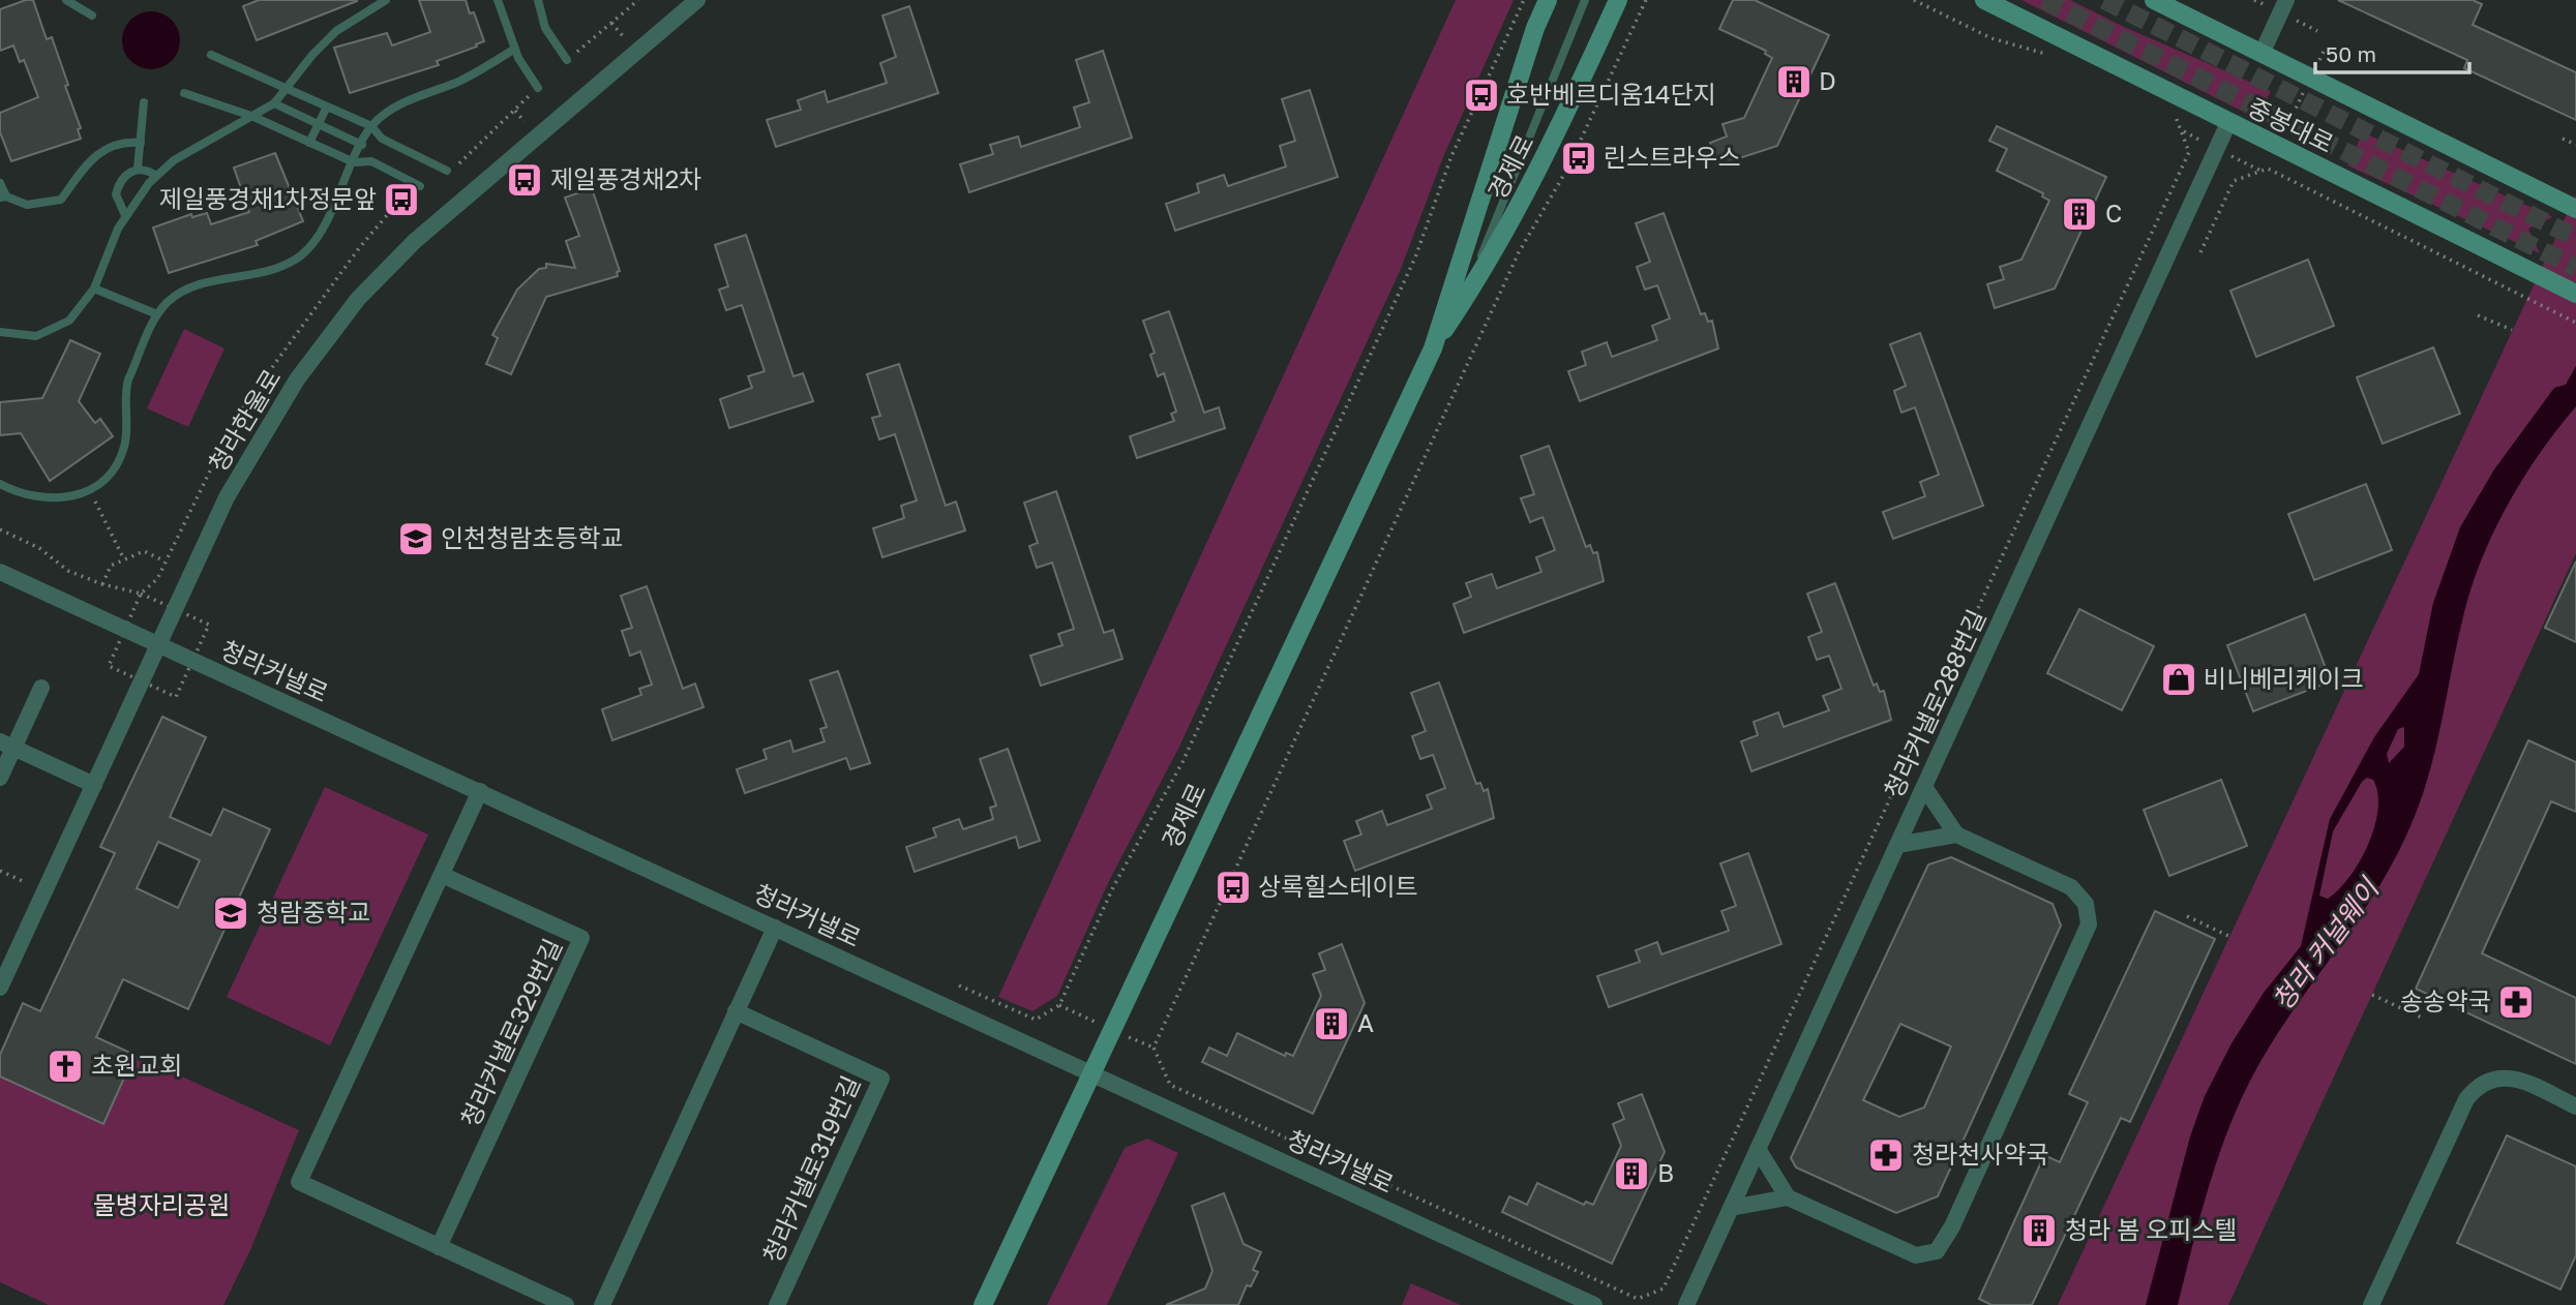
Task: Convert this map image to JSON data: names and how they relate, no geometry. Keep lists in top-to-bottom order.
{
  "streets": {
    "main road": ["중봉대로", "경제로"],
    "street": [
      "청라한울로",
      "청라커낼로",
      "청라커낼로288번길",
      "청라커낼로329번길",
      "청라커낼로319번길"
    ]
  },
  "crossings": [
    ["중봉대로", "청라커낼로288번길"],
    ["경제로", "청라커낼로"],
    ["청라한울로", "청라커낼로"]
  ],
  "water": ["청라 커널웨이"],
  "parks": ["물병자리공원"],
  "places": {
    "building": [
      "D",
      "C",
      "A",
      "B",
      "청라 봄 오피스텔"
    ],
    "bus stop": [
      "호반베르디움14단지",
      "린스트라우스",
      "제일풍경채2차",
      "제일풍경채1차정문앞",
      "상록힐스테이트"
    ],
    "school or university": ["인천청람초등학교", "청람중학교"],
    "shop": ["비니베리케이크"],
    "pharmacy": ["송송약국", "청라천사약국"],
    "church": ["초원교회"]
  },
  "scale_bar": "50 m"
}
